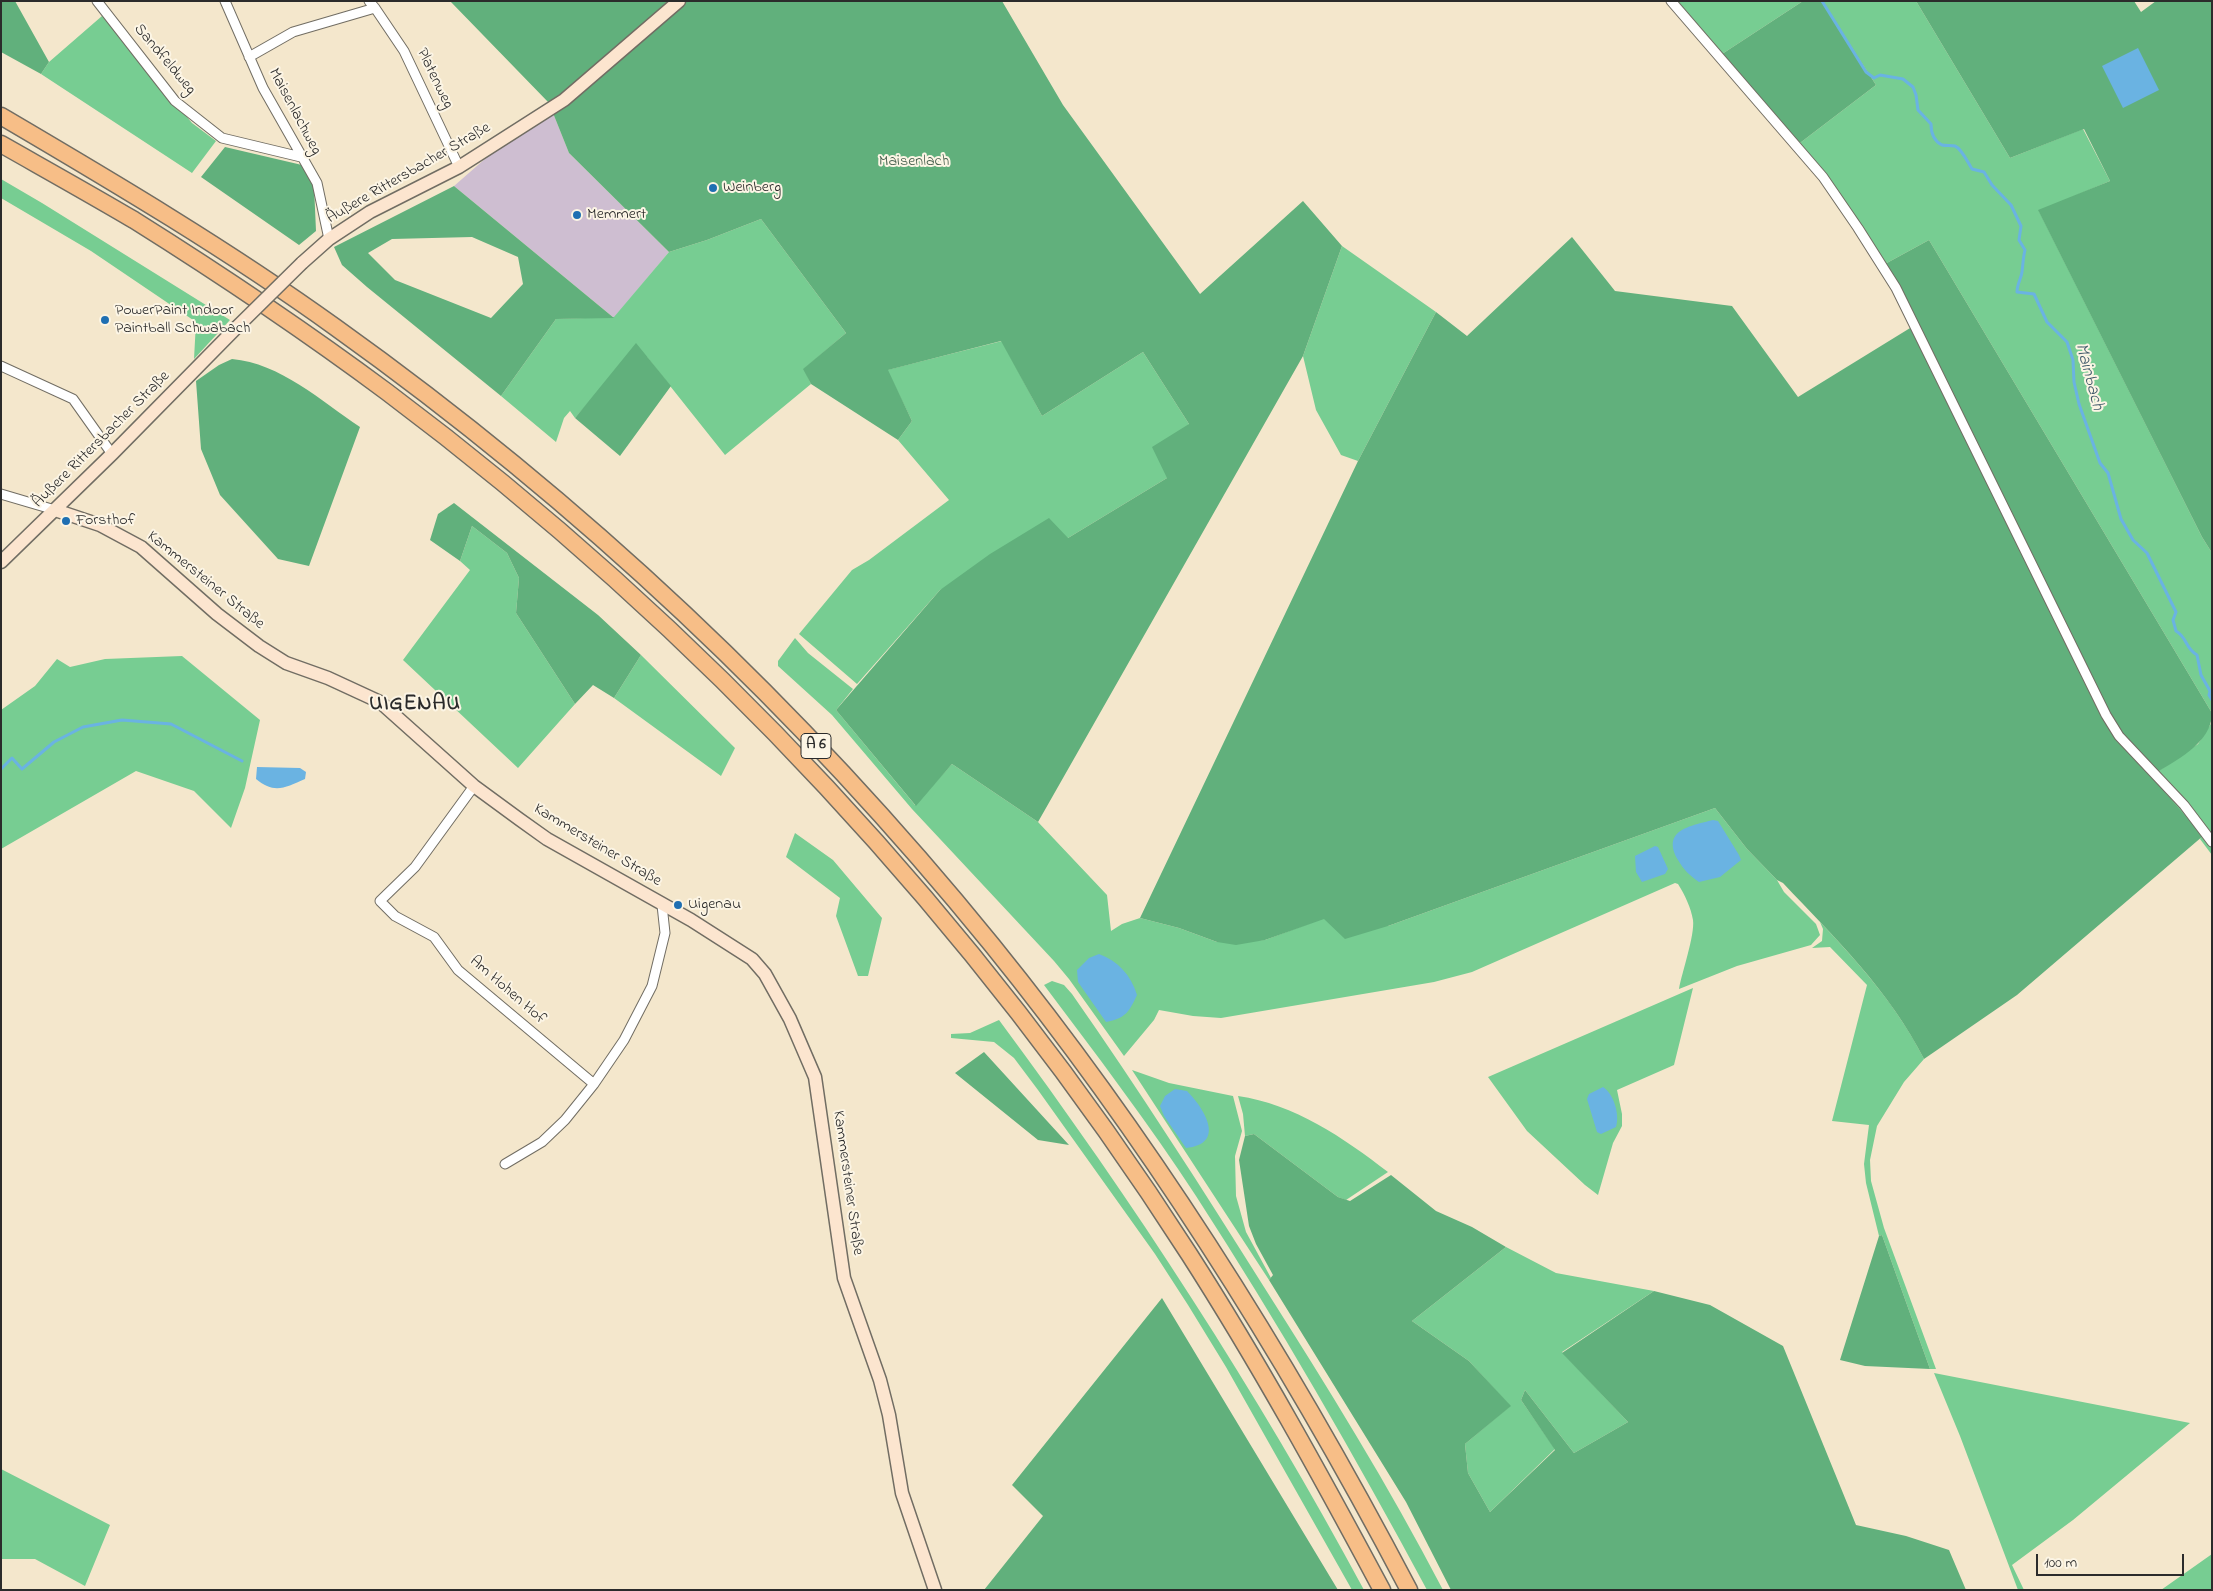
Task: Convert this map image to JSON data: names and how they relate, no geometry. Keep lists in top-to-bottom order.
{
  "streets": {
    "highway": ["A 6"],
    "street": [
      "Sandfeldweg",
      "Platenweg",
      "Maisenlachweg",
      "Äußere Rittersbacher Straße",
      "Kammersteiner Straße",
      "Am Hohen Hof"
    ]
  },
  "crossings": [
    ["Sandfeldweg", "Maisenlachweg"],
    ["Platenweg", "Maisenlachweg"],
    ["Platenweg", "Äußere Rittersbacher Straße"],
    ["Maisenlachweg", "Äußere Rittersbacher Straße"],
    ["Äußere Rittersbacher Straße", "Kammersteiner Straße"],
    ["Kammersteiner Straße", "Am Hohen Hof"]
  ],
  "districts": ["UIGENAU"],
  "water": ["Mainbach"],
  "parks": ["Maisenlach"],
  "places": [
    "Weinberg",
    "Memmert",
    "PowerPaint Indoor Paintball Schwabach",
    "Forsthof",
    "Uigenau"
  ],
  "scale_bar": "100 m"
}
